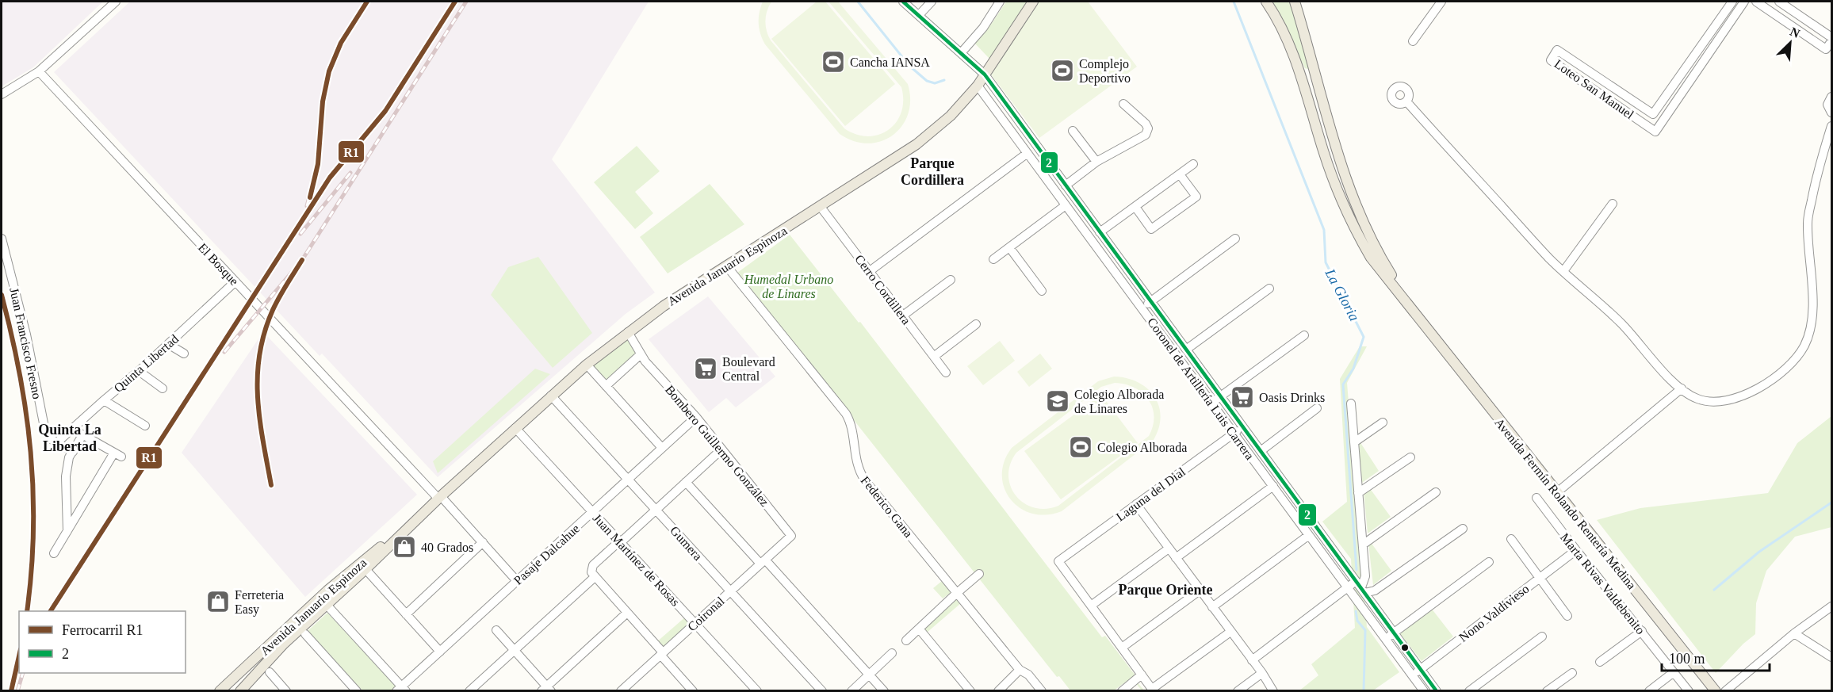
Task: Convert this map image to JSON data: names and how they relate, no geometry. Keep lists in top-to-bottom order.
{
  "streets": {
    "main road": ["Avenida Januario Espinoza", "Avenida Fermín Rolando Rentería Medina"],
    "street": [
      "Loteo San Manuel",
      "El Bosque",
      "Cerro Cordillera",
      "Juan Francisco Fresno",
      "Quinta Libertad",
      "Coronel de Artillería Luis Carrera",
      "Bombero Guillermo González",
      "Laguna del Dial",
      "Federico Gana",
      "Gumera",
      "Pasaje Dalcahue",
      "Juan Martínez de Rosas",
      "Marta Rivas Valdebenito",
      "Nono Valdivieso",
      "Coironal"
    ]
  },
  "crossings": [
    ["El Bosque", "Avenida Januario Espinoza"],
    ["El Bosque", "Quinta Libertad"],
    ["El Bosque", "Pasaje Dalcahue"],
    ["Avenida Januario Espinoza", "Cerro Cordillera"],
    ["Avenida Januario Espinoza", "Coronel de Artillería Luis Carrera"],
    ["Avenida Januario Espinoza", "Bombero Guillermo González"],
    ["Avenida Januario Espinoza", "Federico Gana"],
    ["Avenida Januario Espinoza", "Gumera"],
    ["Avenida Januario Espinoza", "Juan Martínez de Rosas"],
    ["Juan Francisco Fresno", "Quinta Libertad"],
    ["Coronel de Artillería Luis Carrera", "Laguna del Dial"],
    ["Coronel de Artillería Luis Carrera", "Nono Valdivieso"],
    ["Bombero Guillermo González", "Pasaje Dalcahue"],
    ["Bombero Guillermo González", "Coironal"],
    ["Gumera", "Pasaje Dalcahue"],
    ["Gumera", "Coironal"],
    ["Pasaje Dalcahue", "Juan Martínez de Rosas"],
    ["Juan Martínez de Rosas", "Coironal"],
    ["Marta Rivas Valdebenito", "Nono Valdivieso"]
  ],
  "districts": ["Parque Cordillera", "Quinta La Libertad", "Parque Oriente"],
  "water": ["La Gloria"],
  "parks": ["Humedal Urbano de Linares"],
  "places": {
    "sports": ["Cancha IANSA", "Complejo Deportivo", "Colegio Alborada"],
    "supermarket": ["Boulevard Central", "Oasis Drinks"],
    "school or university": ["Colegio Alborada de Linares"],
    "shop": ["40 Grados", "Ferreteria Easy"]
  },
  "lines": ["rail line R1", "transit line 2"],
  "legend": ["Ferrocarril R1", "2"],
  "scale_bar": "100 m",
  "north": "top right"
}
